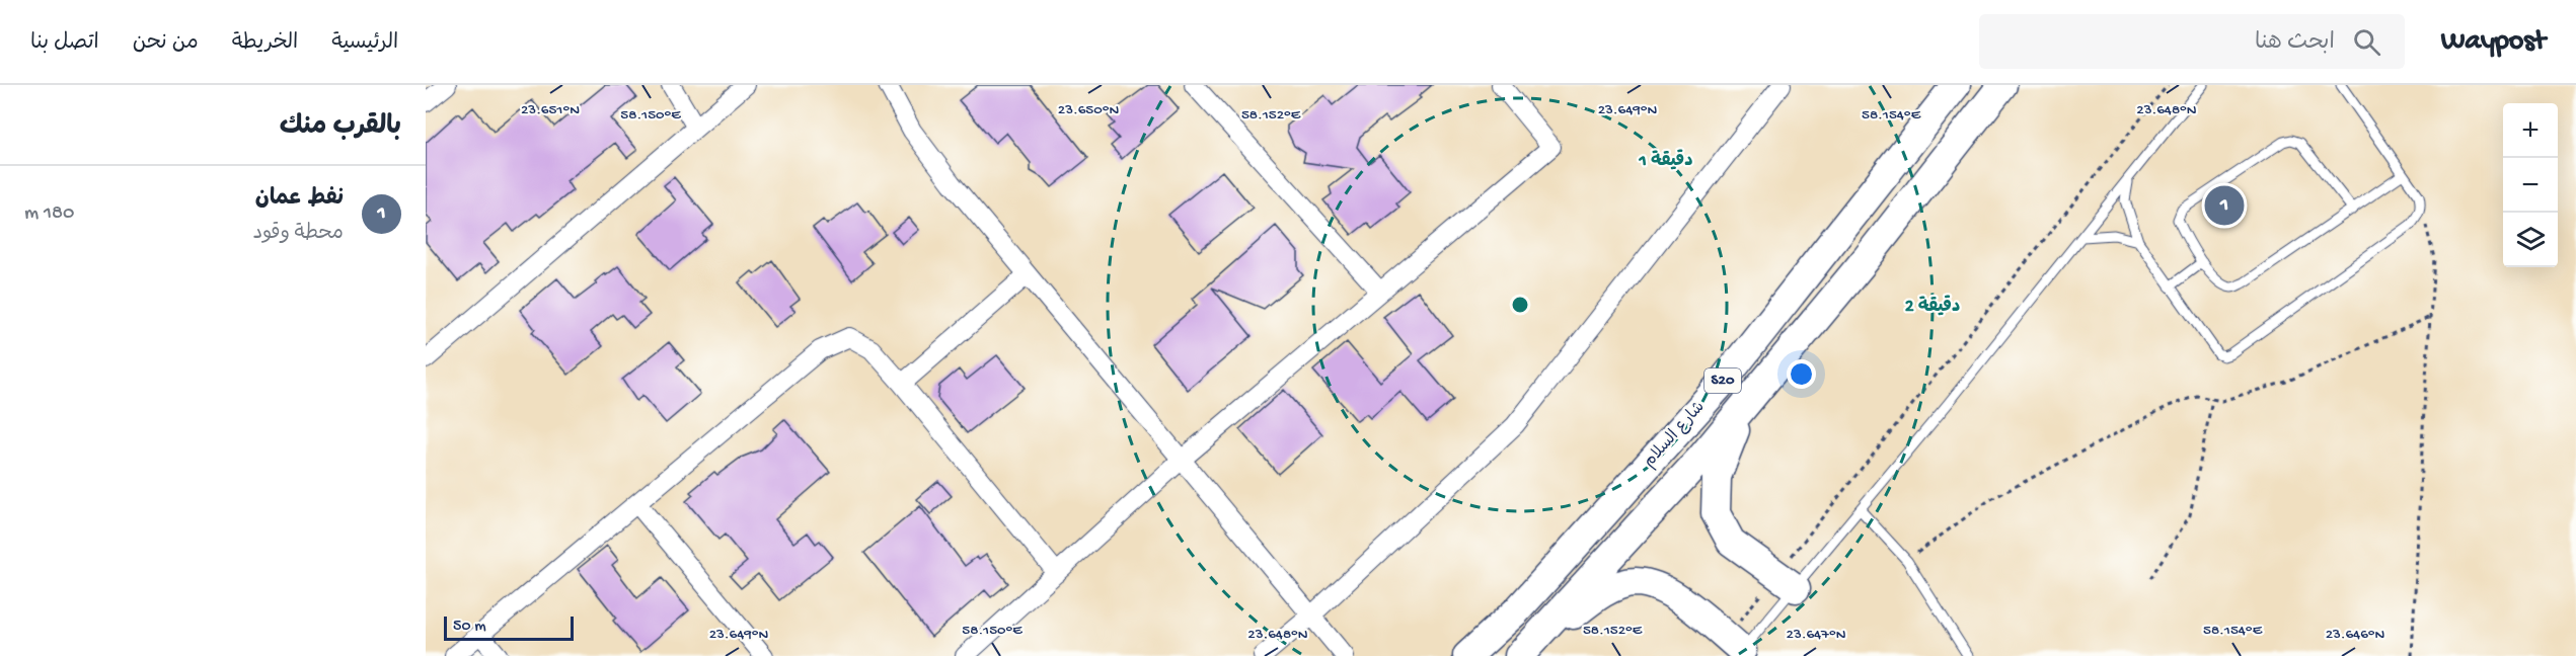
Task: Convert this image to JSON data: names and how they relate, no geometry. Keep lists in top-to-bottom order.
{
  "streets": {
    "main road": ["S20", "شارع السلام"]
  },
  "scale_bar": "50 m",
  "page": {
    "header": "Waypost",
    "search": "ابحث هنا",
    "nav": [
      "الرئيسية",
      "الخريطة",
      "من نحن",
      "اتصل بنا"
    ],
    "heading": "بالقرب منك",
    "map_buttons": ["+", "−"],
    "list": [
      {
        "mark": "1",
        "name": "نفط عمان",
        "note": "محطة وقود",
        "value": "180 m"
      }
    ],
    "pins": "1",
    "scale": "50 m"
  },
  "coordinates": [
    "23.650°N",
    "23.648°N",
    "23.651°N",
    "23.649°N",
    "58.150°E",
    "58.152°E",
    "58.154°E",
    "23.647°N",
    "23.646°N"
  ],
  "rings": ["1 دقيقة", "2 دقيقة"]
}
